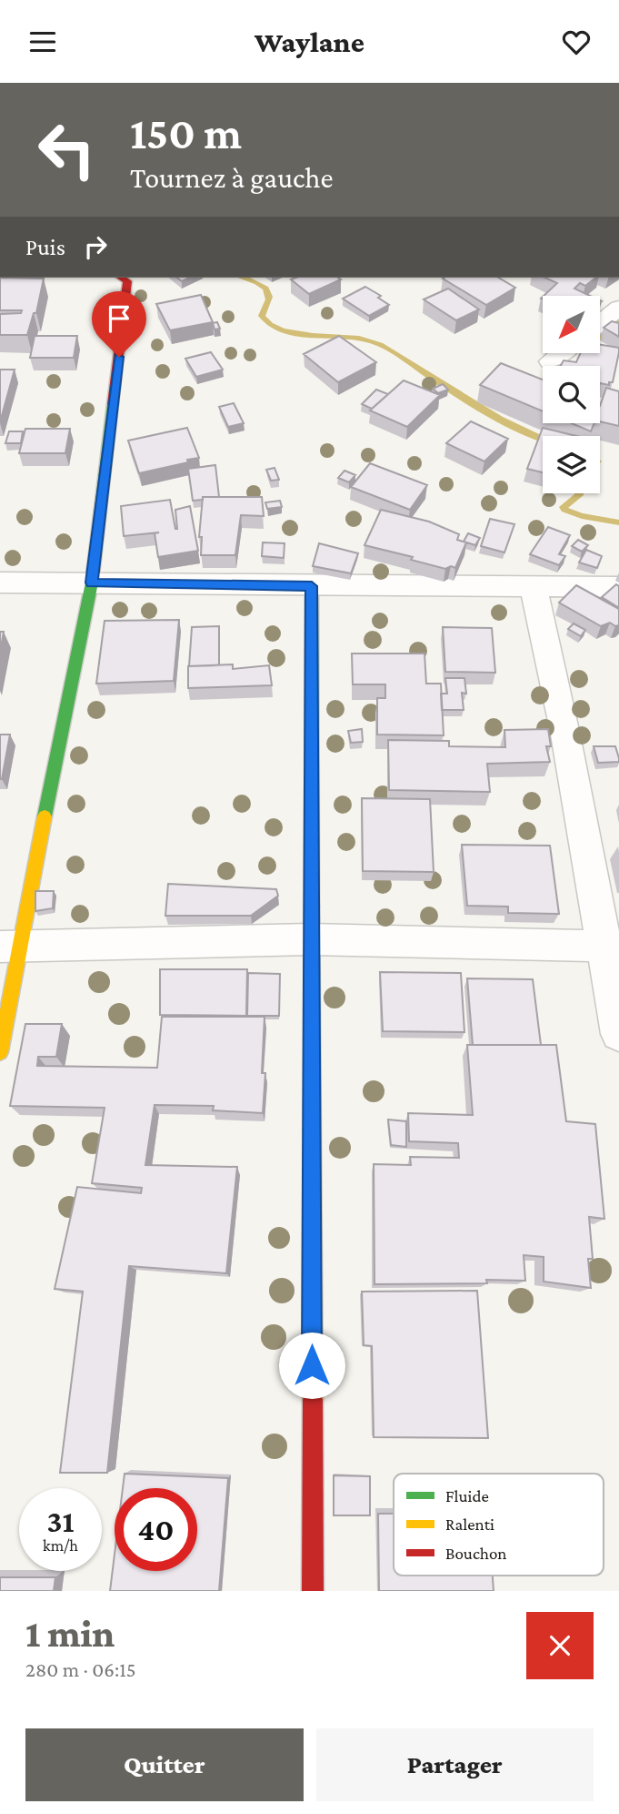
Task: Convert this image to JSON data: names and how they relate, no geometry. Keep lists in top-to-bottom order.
{
  "legend": ["Fluide", "Ralenti", "Bouchon"],
  "north": "bottom left",
  "page": {
    "header": "Waylane",
    "turn": ["150 m", "Tournez à gauche"],
    "then": "Puis",
    "speed": "31 km/h",
    "limit": "40",
    "heading": ["1 min", "280 m · 06:15"],
    "buttons": ["Quitter", "Partager"]
  }
}
